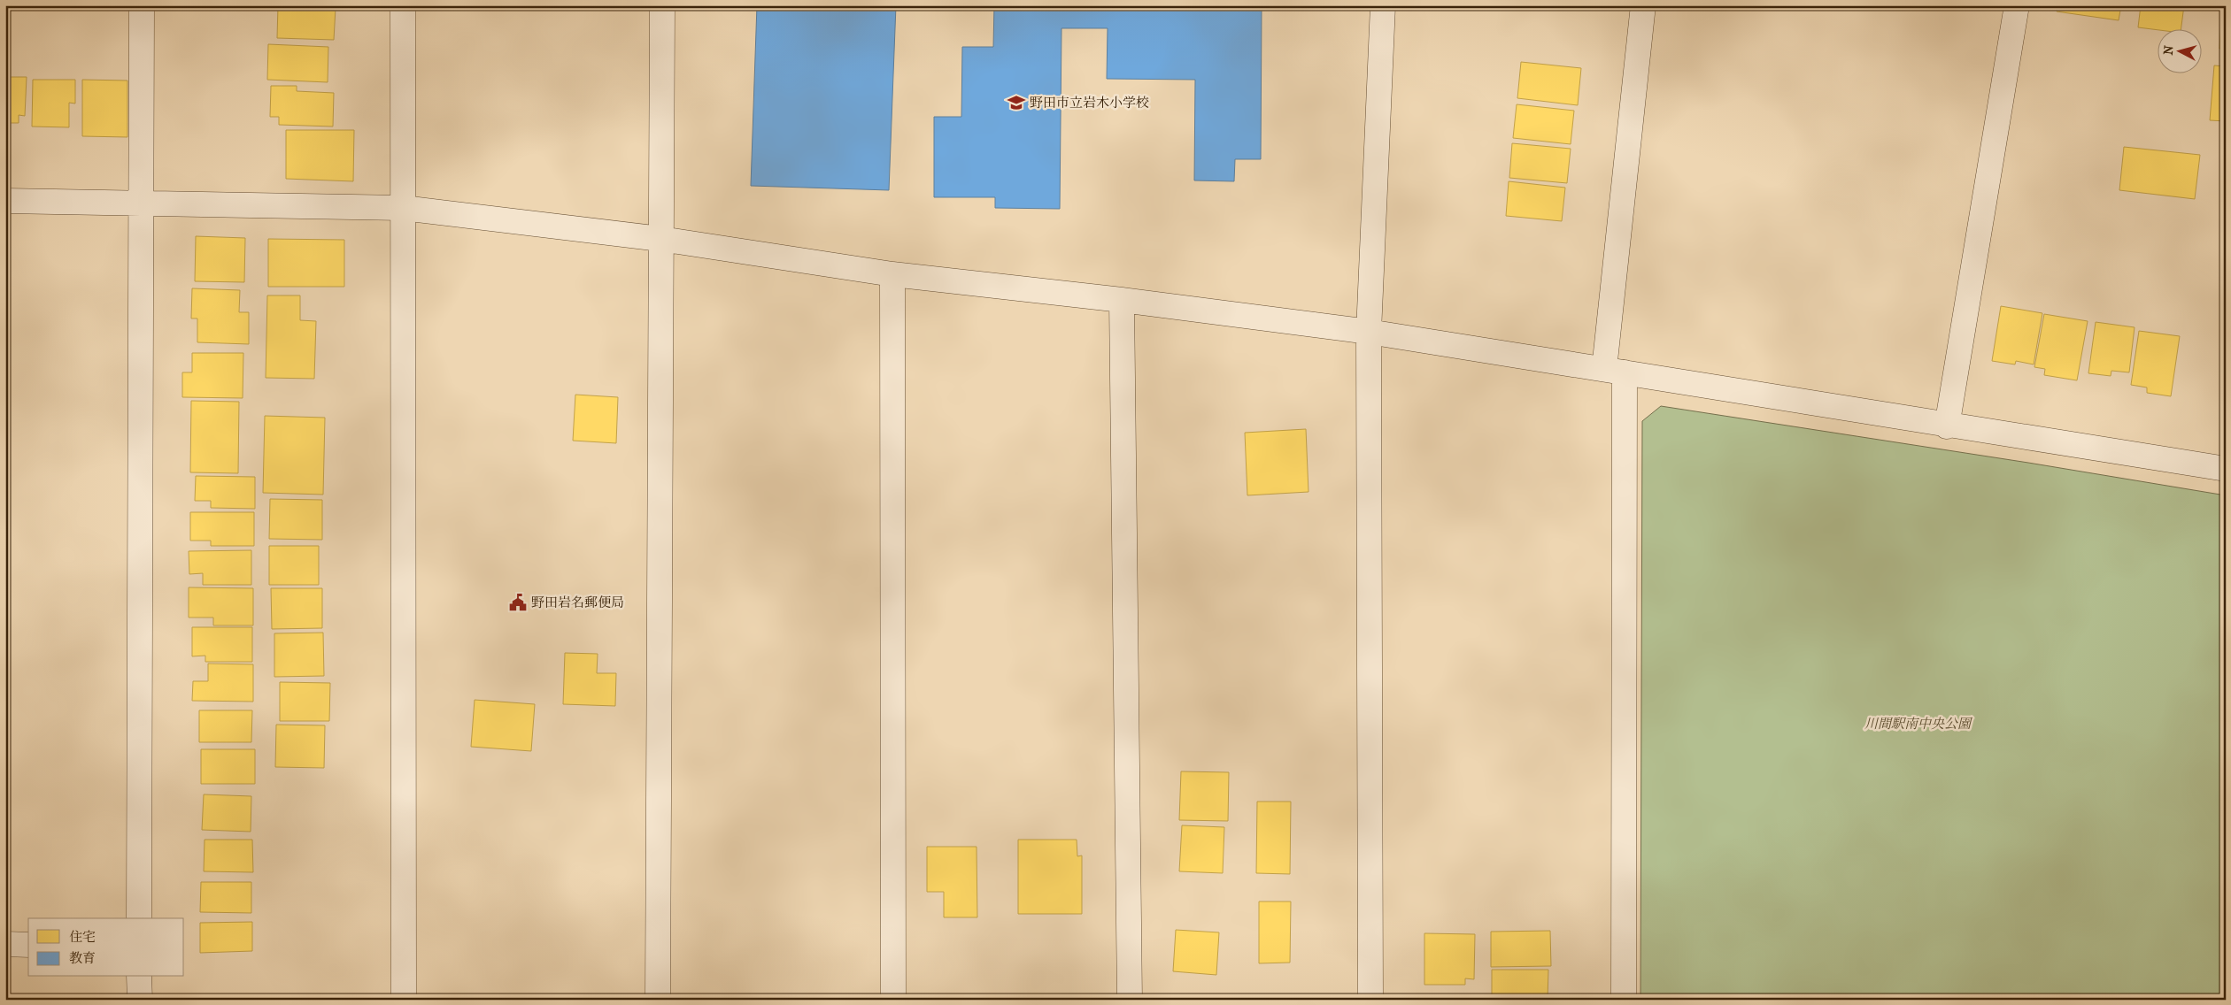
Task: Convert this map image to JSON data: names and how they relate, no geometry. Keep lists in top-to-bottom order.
{
  "parks": ["川間駅南中央公園"],
  "places": {
    "school or university": ["野田市立岩木小学校"],
    "public building": ["野田岩名郵便局"]
  },
  "legend": ["住宅", "教育"],
  "north": "left"
}
